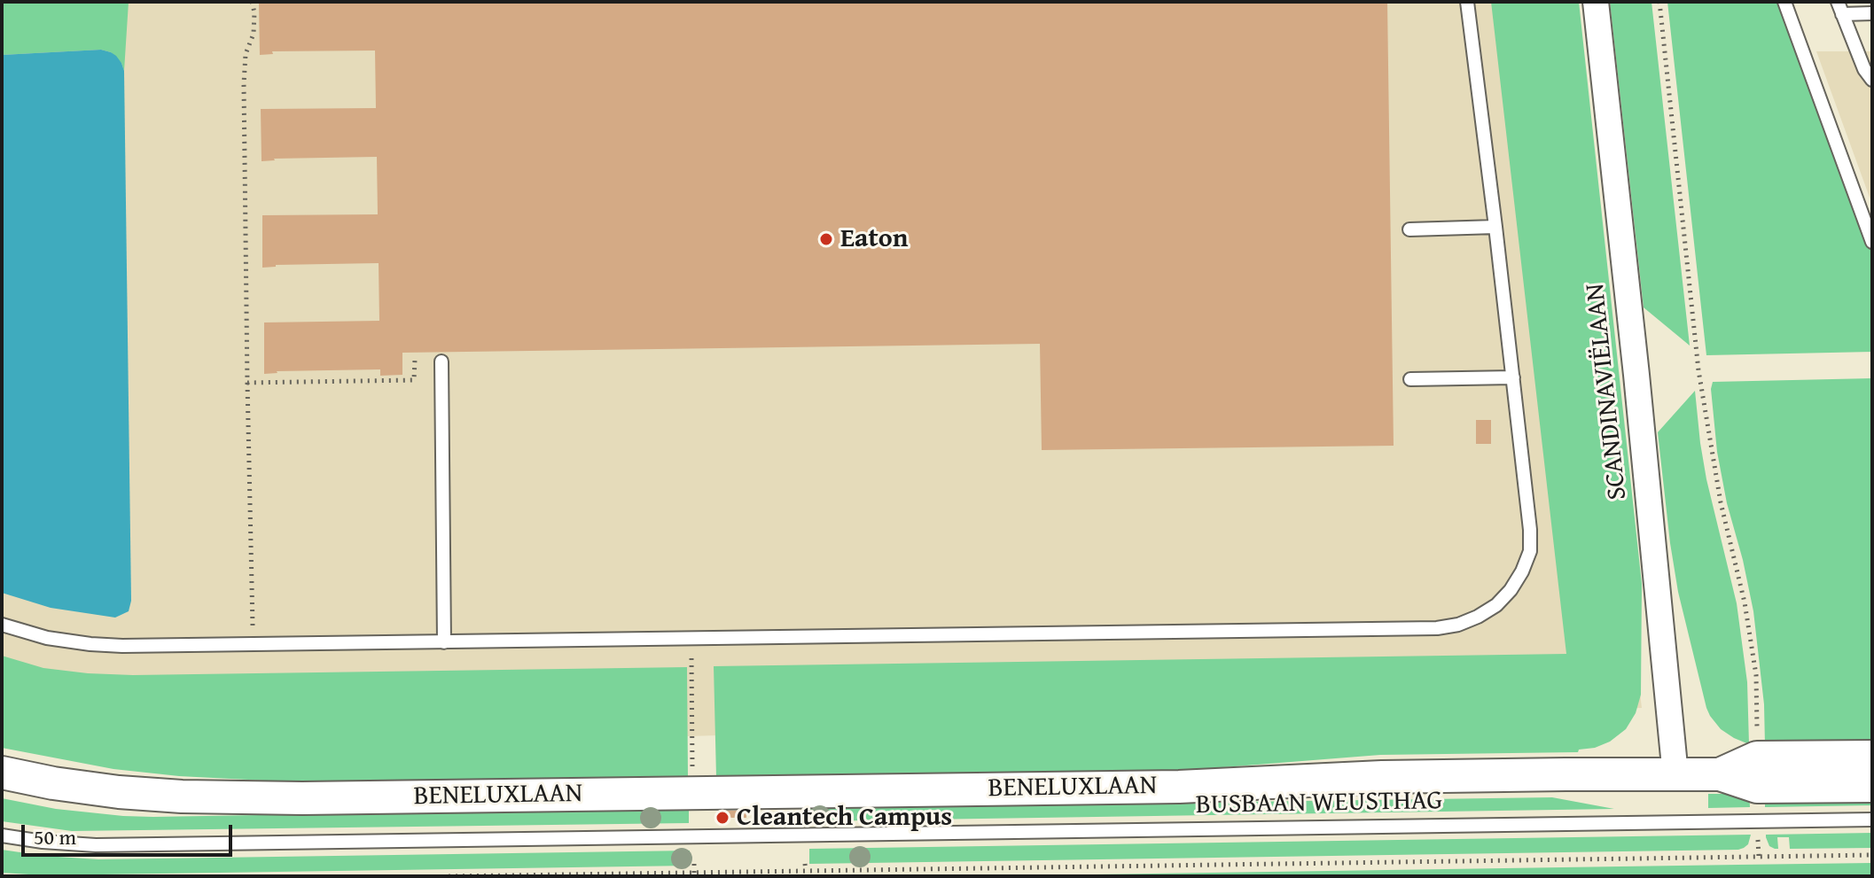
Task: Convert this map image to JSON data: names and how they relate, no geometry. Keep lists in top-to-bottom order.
{
  "streets": {
    "street": ["SCANDINAVIËLAAN", "BENELUXLAAN"],
    "lane": ["BUSBAAN WEUSTHAG"]
  },
  "crossings": [
    ["SCANDINAVIËLAAN", "BENELUXLAAN"]
  ],
  "places": ["Eaton", "Cleantech Campus"],
  "scale_bar": "50 m"
}
